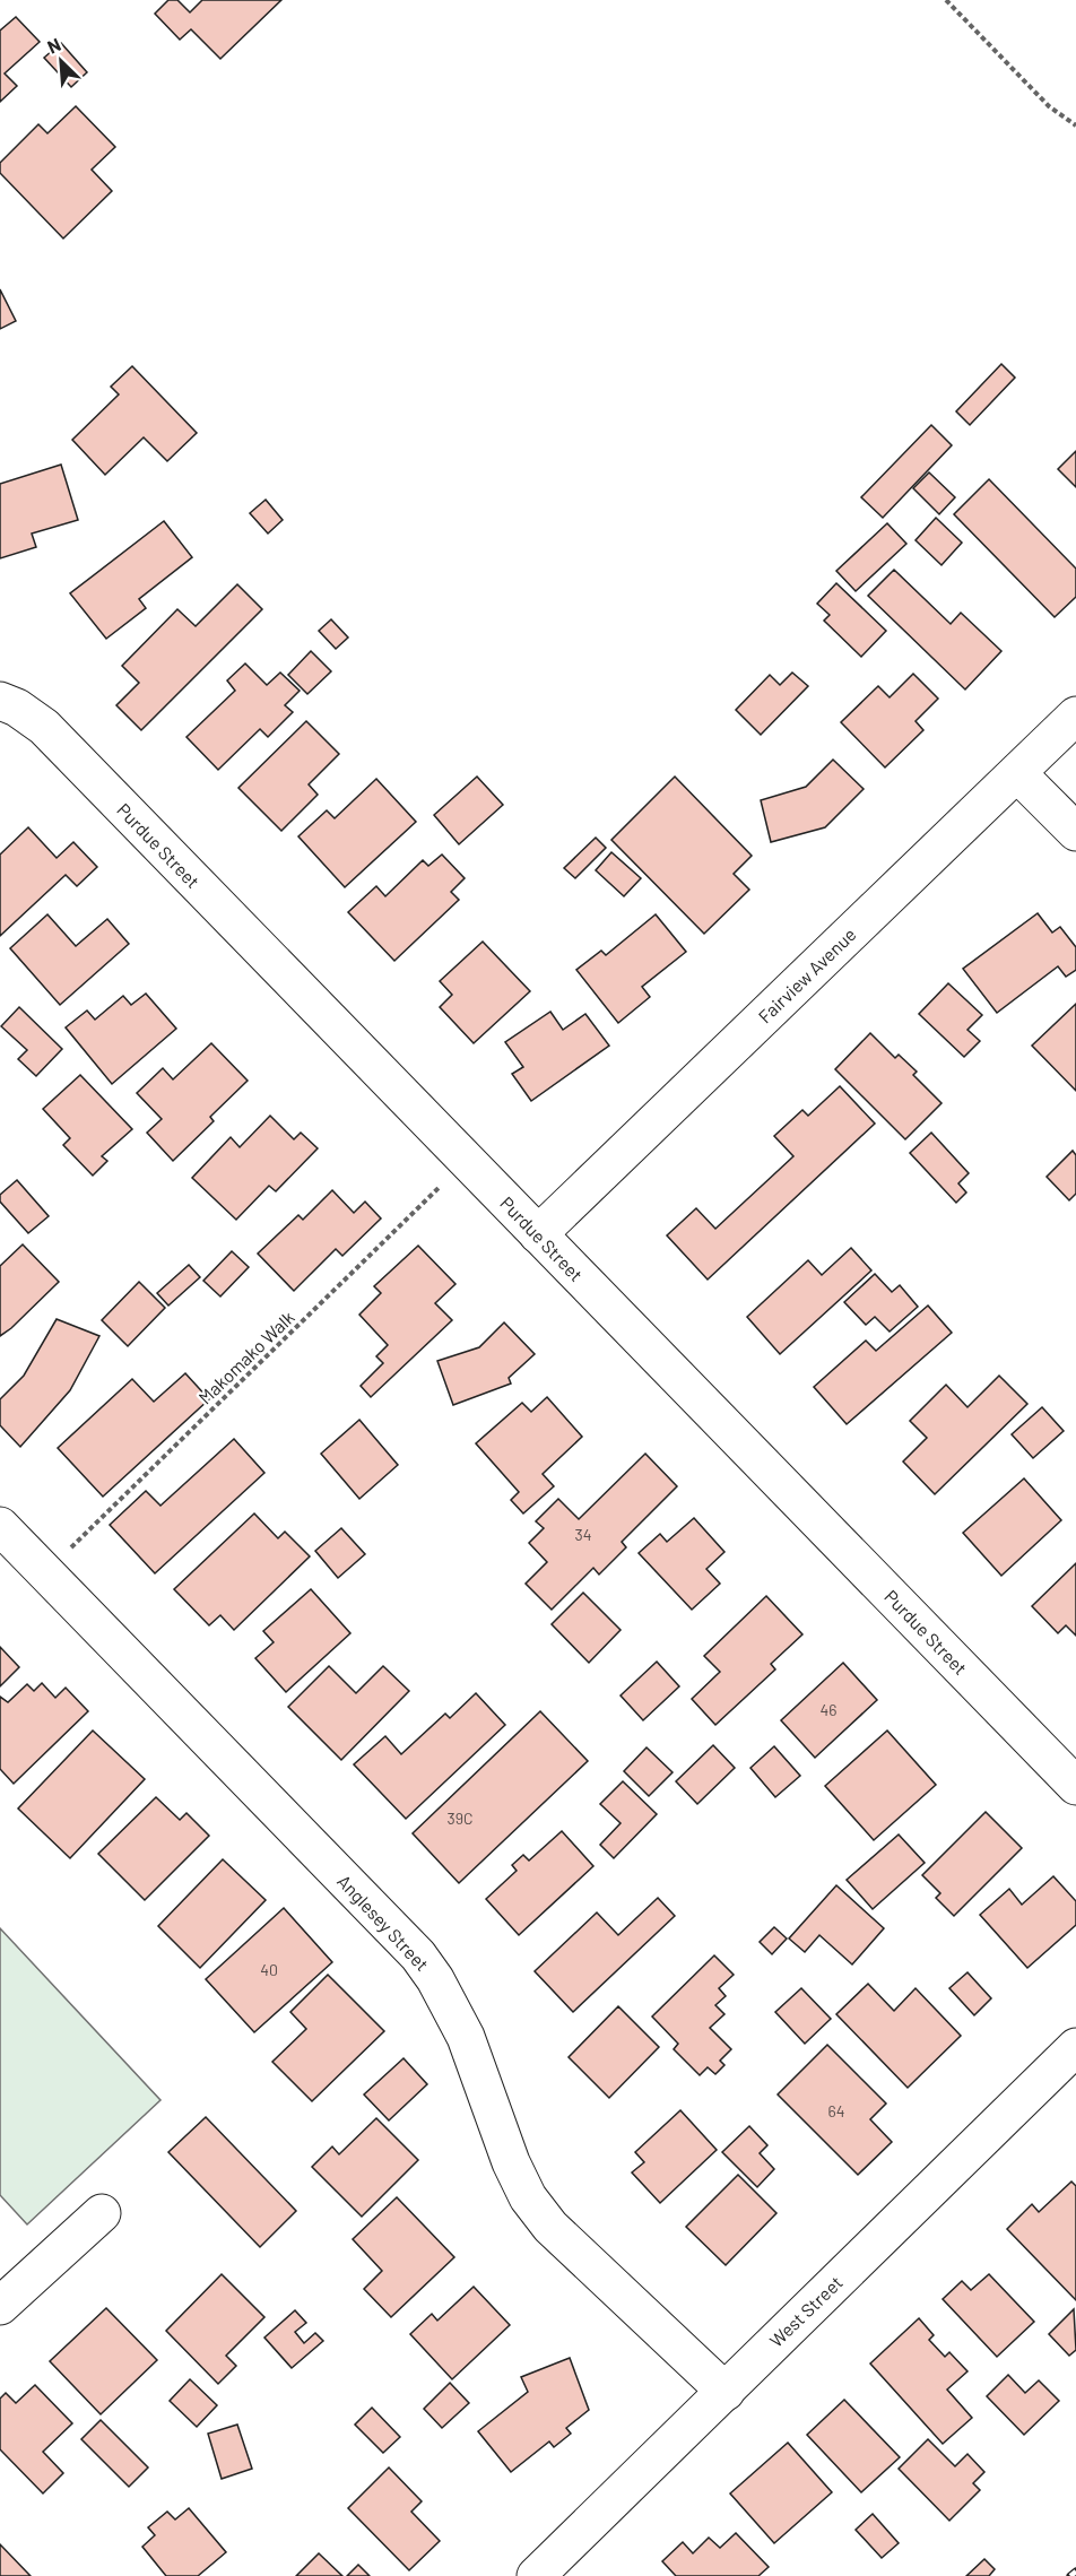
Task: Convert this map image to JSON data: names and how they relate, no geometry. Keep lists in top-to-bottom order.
{
  "streets": {
    "street": [
      "Purdue Street",
      "Fairview Avenue",
      "Anglesey Street",
      "West Street"
    ],
    "path": ["Makomako Walk"]
  },
  "crossings": [
    ["Purdue Street", "Fairview Avenue"],
    ["Anglesey Street", "West Street"]
  ],
  "house_numbers": [
    "34",
    "46",
    "39C",
    "40",
    "64"
  ],
  "north": "top left"
}
